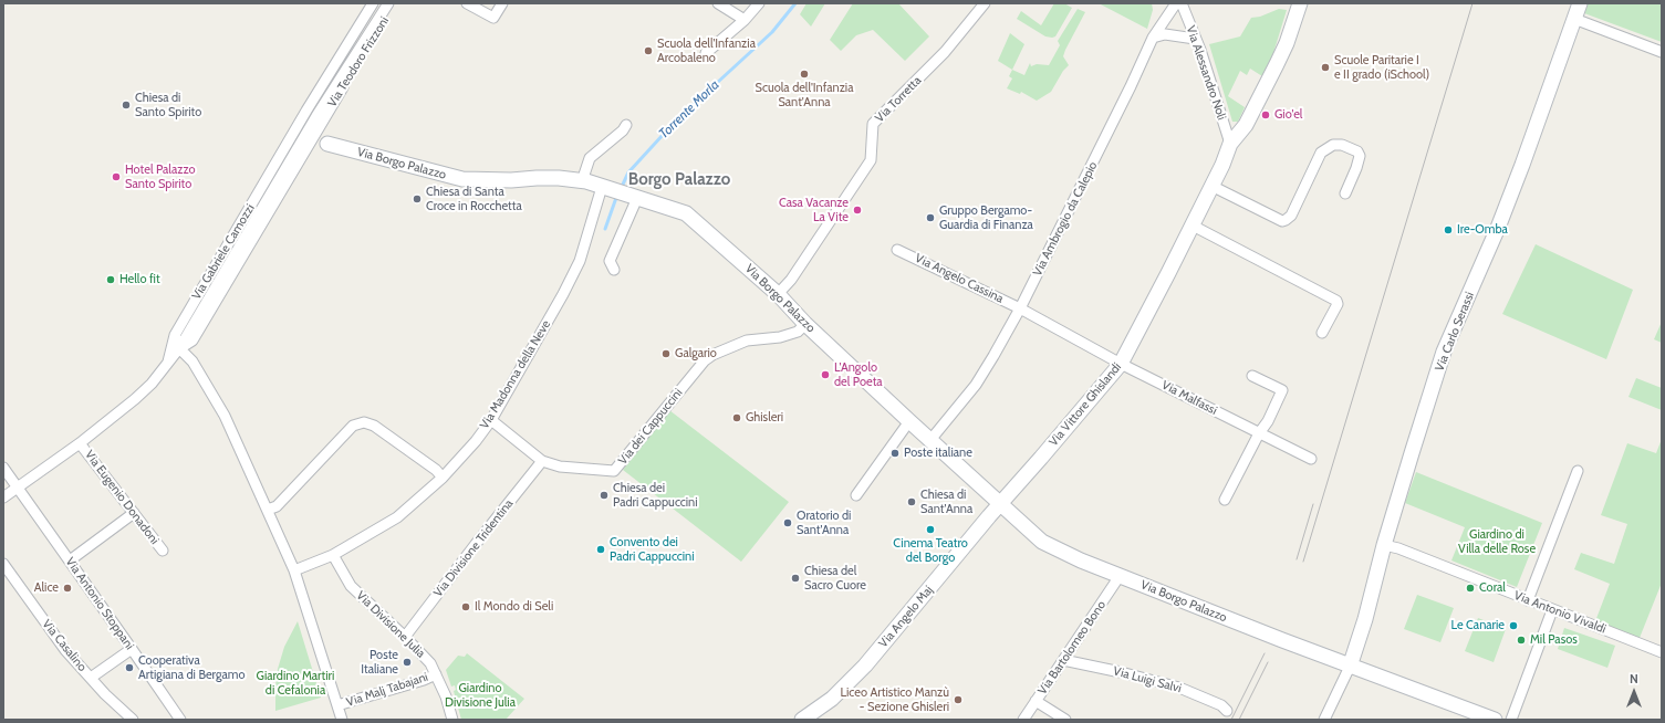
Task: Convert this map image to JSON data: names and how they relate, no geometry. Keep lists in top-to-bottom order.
{
  "streets": {
    "street": [
      "Via Teodoro Frizzoni",
      "Via Alessandro Noli",
      "Via Torretta",
      "Via Borgo Palazzo",
      "Via Ambrogio da Calepio",
      "Via Gabriele Camozzi",
      "Via Angelo Cassina",
      "Via Carlo Serassi",
      "Via Madonna della Neve",
      "Via Malfassi",
      "Via Vittore Ghislandi",
      "Via dei Cappuccini",
      "Via Eugenio Donadoni",
      "Via Divisione Tridentina",
      "Via Antonio Stoppani",
      "Via Antonio Vivaldi",
      "Via Angelo Maj",
      "Via Divisione Julia",
      "Via Casalino",
      "Via Bartolomeo Bono",
      "Via Luigi Salvi",
      "Via Malj Tabajani"
    ]
  },
  "crossings": [
    ["Via Alessandro Noli", "Via Vittore Ghislandi"],
    ["Via Torretta", "Via Borgo Palazzo"],
    ["Via Borgo Palazzo", "Via Ambrogio da Calepio"],
    ["Via Borgo Palazzo", "Via Carlo Serassi"],
    ["Via Borgo Palazzo", "Via Madonna della Neve"],
    ["Via Borgo Palazzo", "Via Vittore Ghislandi"],
    ["Via Borgo Palazzo", "Via dei Cappuccini"],
    ["Via Borgo Palazzo", "Via Angelo Maj"],
    ["Via Borgo Palazzo", "Via Bartolomeo Bono"],
    ["Via Ambrogio da Calepio", "Via Angelo Cassina"],
    ["Via Gabriele Camozzi", "Via Eugenio Donadoni"],
    ["Via Gabriele Camozzi", "Via Antonio Stoppani"],
    ["Via Angelo Cassina", "Via Malfassi"],
    ["Via Angelo Cassina", "Via Vittore Ghislandi"],
    ["Via Carlo Serassi", "Via Antonio Vivaldi"],
    ["Via Madonna della Neve", "Via dei Cappuccini"],
    ["Via Madonna della Neve", "Via Divisione Julia"],
    ["Via Malfassi", "Via Vittore Ghislandi"],
    ["Via Vittore Ghislandi", "Via Angelo Maj"],
    ["Via dei Cappuccini", "Via Divisione Tridentina"],
    ["Via Divisione Tridentina", "Via Divisione Julia"],
    ["Via Divisione Julia", "Via Malj Tabajani"],
    ["Via Bartolomeo Bono", "Via Luigi Salvi"]
  ],
  "districts": ["Borgo Palazzo"],
  "water": ["Torrente Morla"],
  "parks": ["Giardino di Villa delle Rose", "Giardino Martiri di Cefalonia", "Giardino Divisione Julia"],
  "places": [
    "Scuola dell'Infanzia Arcobaleno",
    "Scuole Paritarie I e II grado (iSchool)",
    "Scuola dell'Infanzia Sant'Anna",
    "Chiesa di Santo Spirito",
    "Gio'el",
    "Hotel Palazzo Santo Spirito",
    "Chiesa di Santa Croce in Rocchetta",
    "Casa Vacanze La Vite",
    "Gruppo Bergamo- Guardia di Finanza",
    "Ire-Omba",
    "Hello fit",
    "Galgario",
    "L'Angolo del Poeta",
    "Ghisleri",
    "Poste italiane",
    "Chiesa dei Padri Cappuccini",
    "Chiesa di Sant'Anna",
    "Oratorio di Sant'Anna",
    "Cinema Teatro del Borgo",
    "Convento dei Padri Cappuccini",
    "Chiesa del Sacro Cuore",
    "Alice",
    "Coral",
    "Il Mondo di Seli",
    "Le Canarie",
    "Mil Pasos",
    "Poste Italiane",
    "Cooperativa Artigiana di Bergamo",
    "Liceo Artistico Manzù - Sezione Ghisleri"
  ],
  "north": "top"
}
